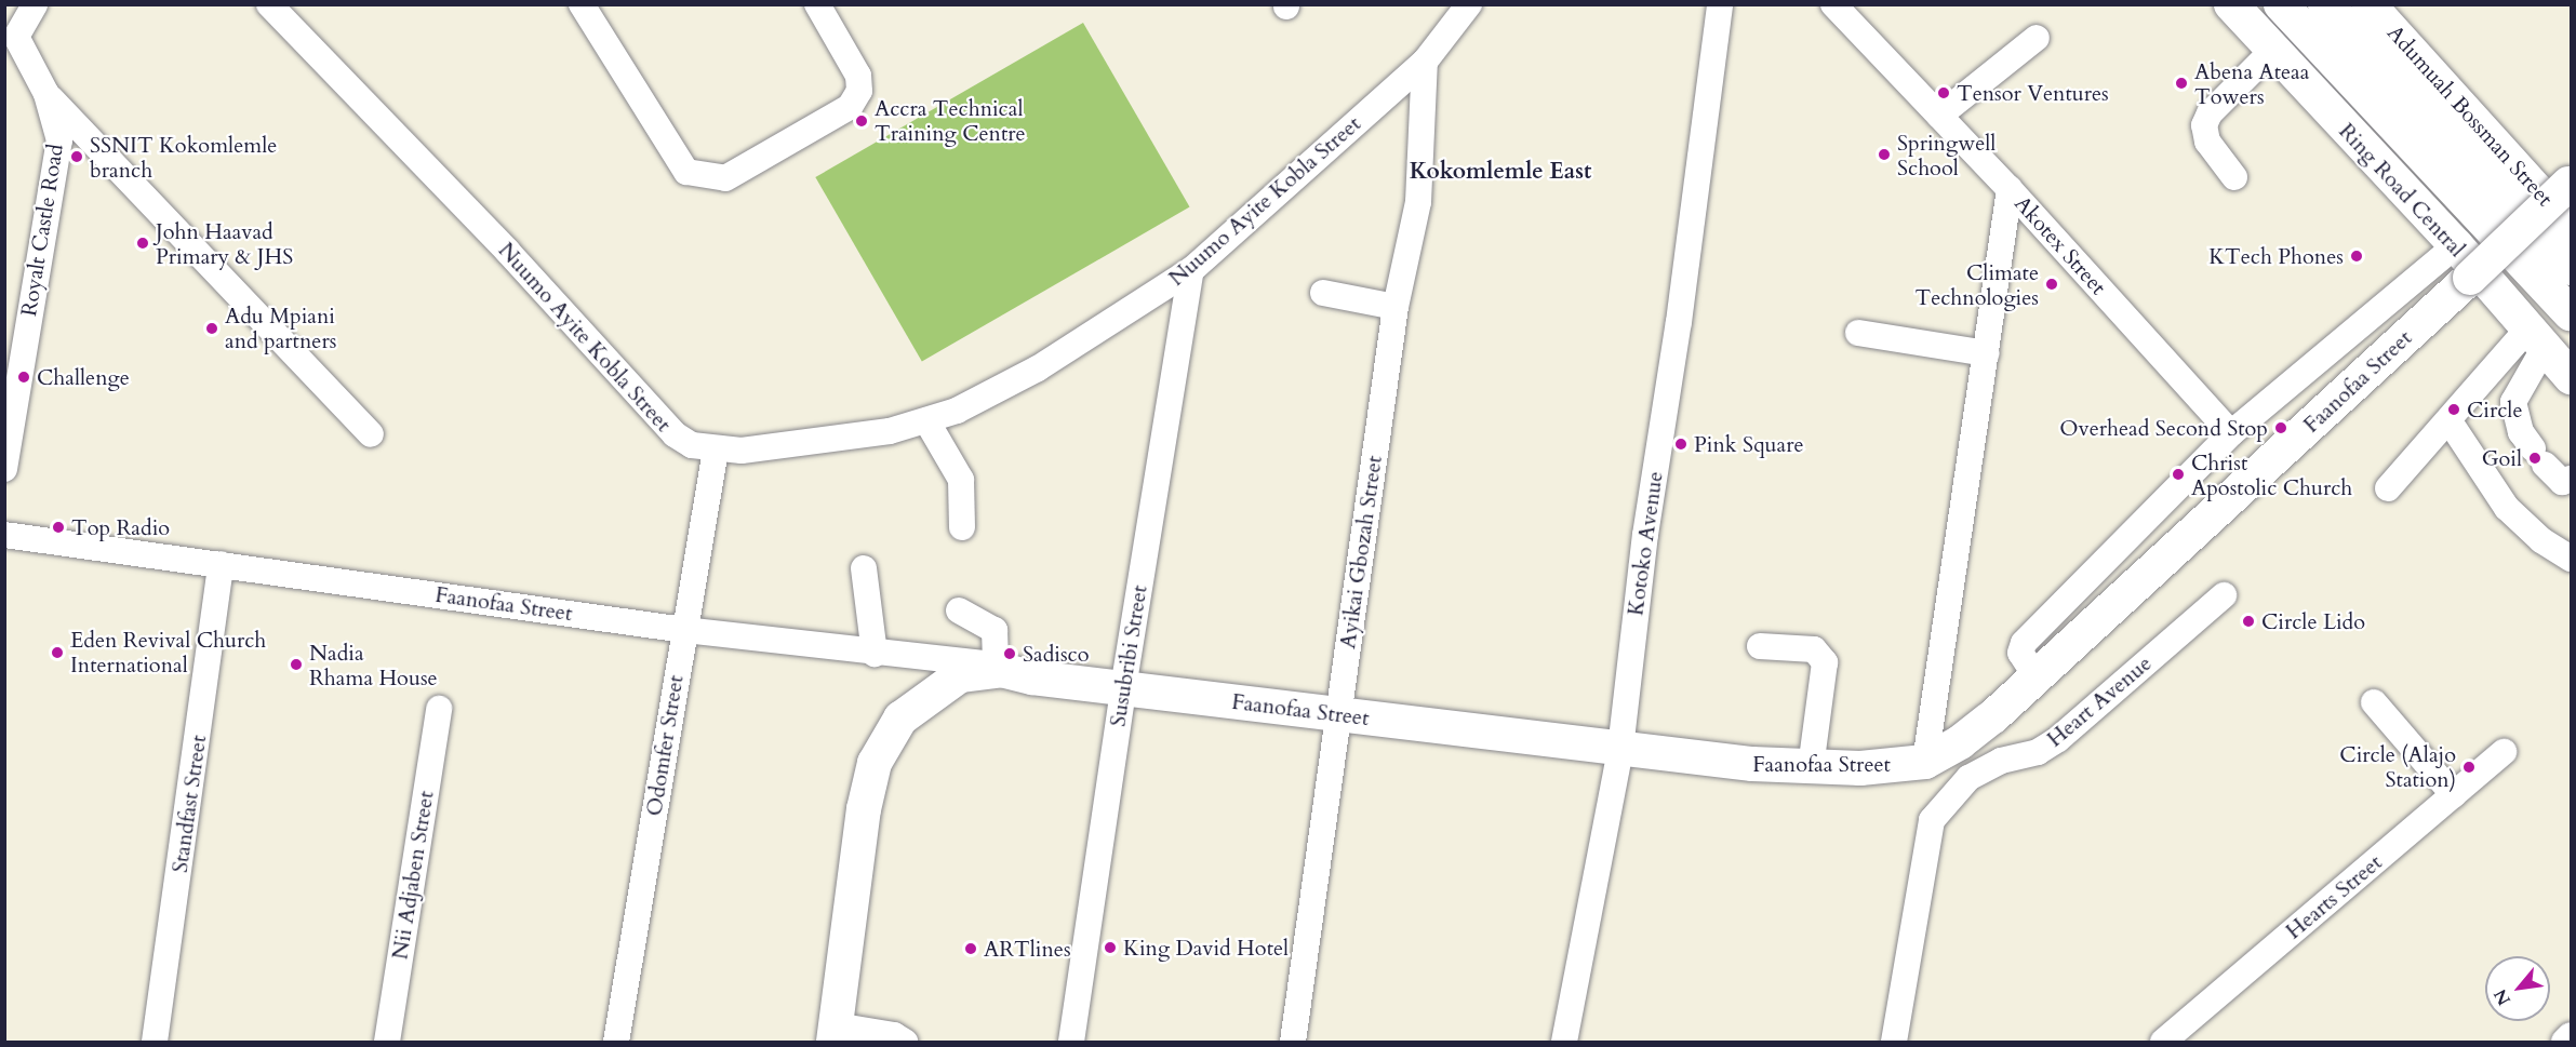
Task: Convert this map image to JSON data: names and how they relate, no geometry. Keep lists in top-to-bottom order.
{
  "streets": {
    "main road": ["Adumuah Bossman Street", "Ring Road Central", "Faanofaa Street"],
    "street": [
      "Nuumo Ayite Kobla Street",
      "Royalt Castle Road",
      "Akotex Street",
      "Kotoko Avenue",
      "Ayikai Gbozah Street",
      "Susubribi Street",
      "Heart Avenue",
      "Odomfer Street",
      "Standfast Street",
      "Nii Adjaben Street",
      "Hearts Street"
    ]
  },
  "crossings": [
    ["Nuumo Ayite Kobla Street", "Ayikai Gbozah Street"],
    ["Nuumo Ayite Kobla Street", "Susubribi Street"],
    ["Nuumo Ayite Kobla Street", "Odomfer Street"],
    ["Faanofaa Street", "Kotoko Avenue"],
    ["Faanofaa Street", "Ayikai Gbozah Street"],
    ["Faanofaa Street", "Susubribi Street"],
    ["Faanofaa Street", "Odomfer Street"],
    ["Faanofaa Street", "Standfast Street"]
  ],
  "districts": ["Kokomlemle East"],
  "places": [
    "Abena Ateaa Towers",
    "Tensor Ventures",
    "Accra Technical Training Centre",
    "Springwell School",
    "SSNIT Kokomlemle branch",
    "John Haavad Primary & JHS",
    "KTech Phones",
    "Climate Technologies",
    "Adu Mpiani and partners",
    "Challenge",
    "Circle",
    "Overhead Second Stop",
    "Pink Square",
    "Goil",
    "Christ Apostolic Church",
    "Top Radio",
    "Circle Lido",
    "Eden Revival Church International",
    "Sadisco",
    "Nadia Rhama House",
    "Circle (Alajo Station)",
    "King David Hotel",
    "ARTlines"
  ],
  "north": "bottom left"
}
